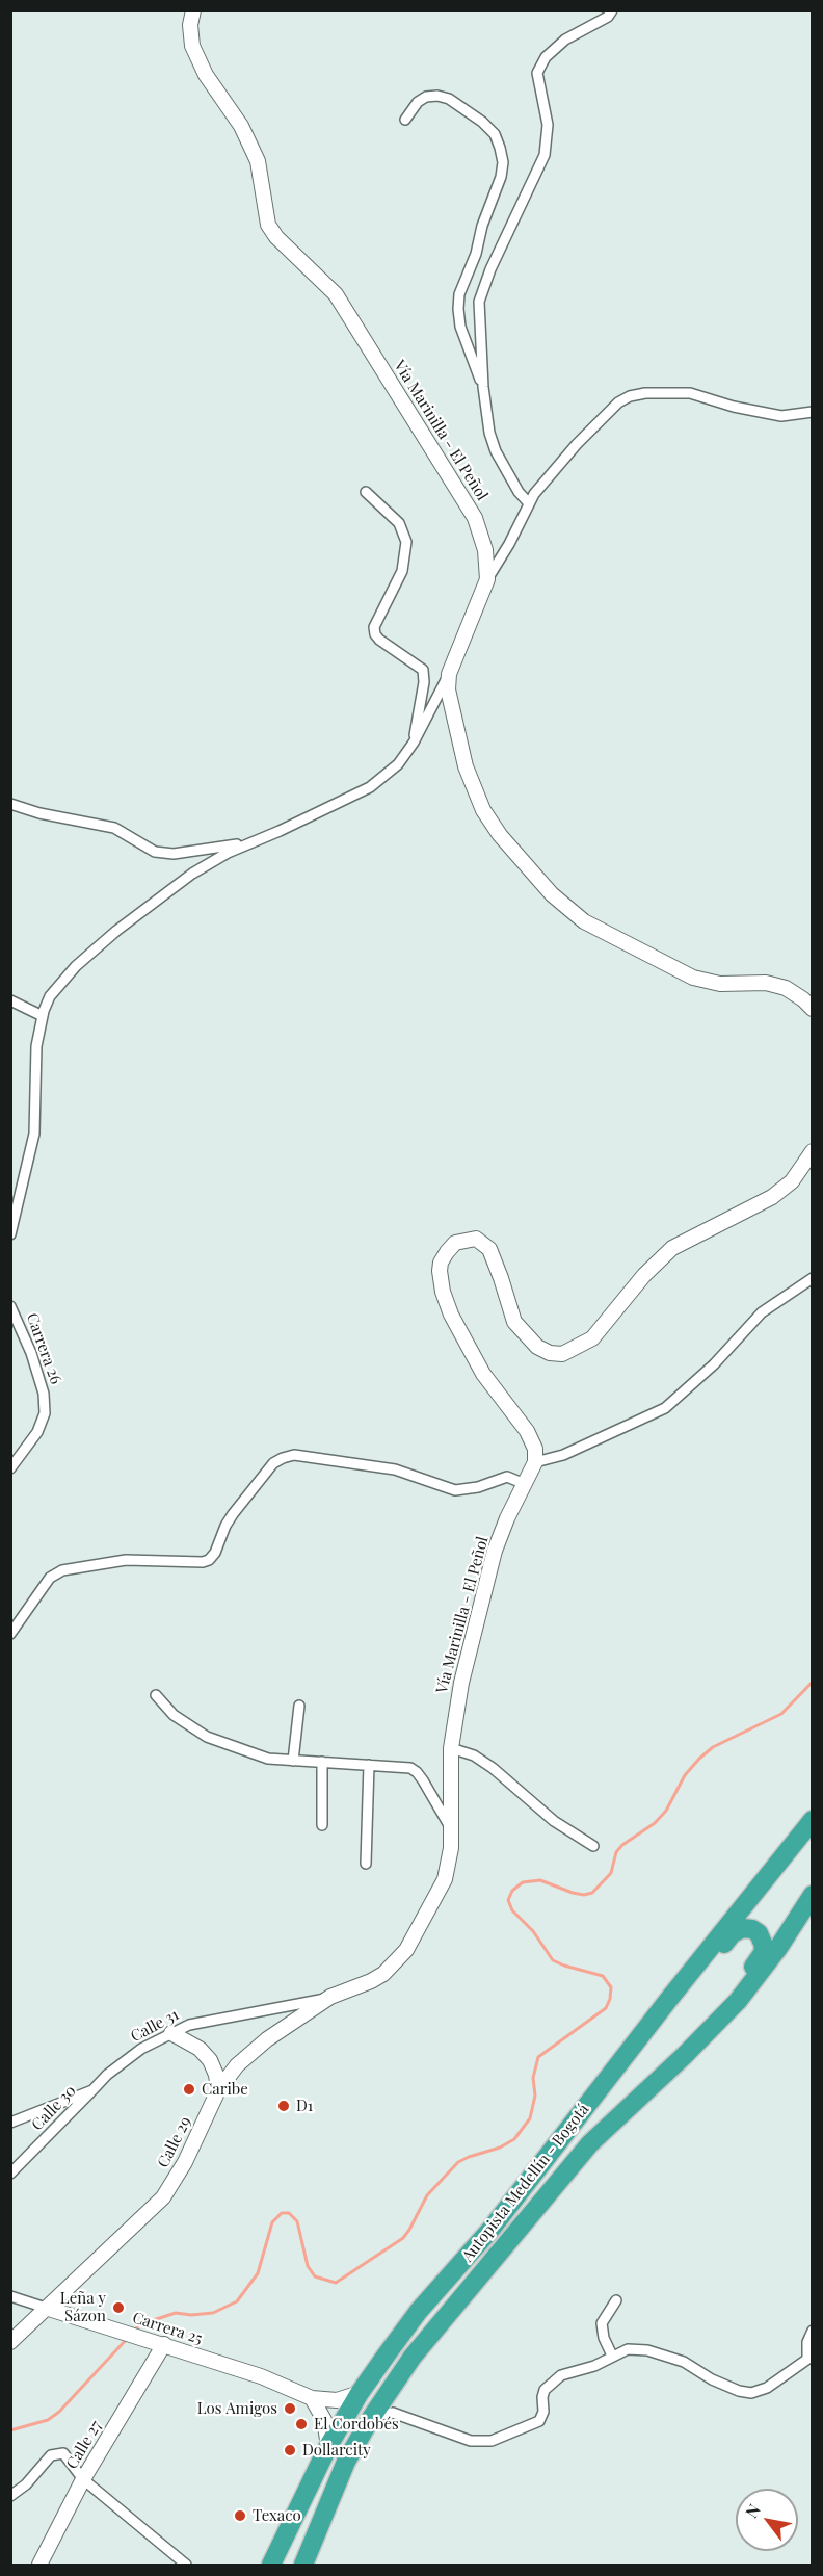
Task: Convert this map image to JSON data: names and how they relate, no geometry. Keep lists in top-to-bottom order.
{
  "streets": {
    "highway": ["Autopista Medellín - Bogotá"],
    "main road": [
      "Vía Marinilla - El Peñol",
      "Calle 29",
      "Carrera 25",
      "Calle 27"
    ],
    "street": ["Carrera 26", "Calle 31", "Calle 30"]
  },
  "crossings": [
    ["Vía Marinilla - El Peñol", "Calle 31"],
    ["Vía Marinilla - El Peñol", "Calle 29"],
    ["Calle 31", "Calle 30"],
    ["Calle 31", "Calle 29"],
    ["Calle 29", "Carrera 25"],
    ["Autopista Medellín - Bogotá", "Carrera 25"],
    ["Carrera 25", "Calle 27"]
  ],
  "places": [
    "Caribe",
    "D1",
    "Leña y Sázon",
    "Los Amigos",
    "El Cordobés",
    "Dollarcity",
    "Texaco"
  ],
  "north": "top left"
}
